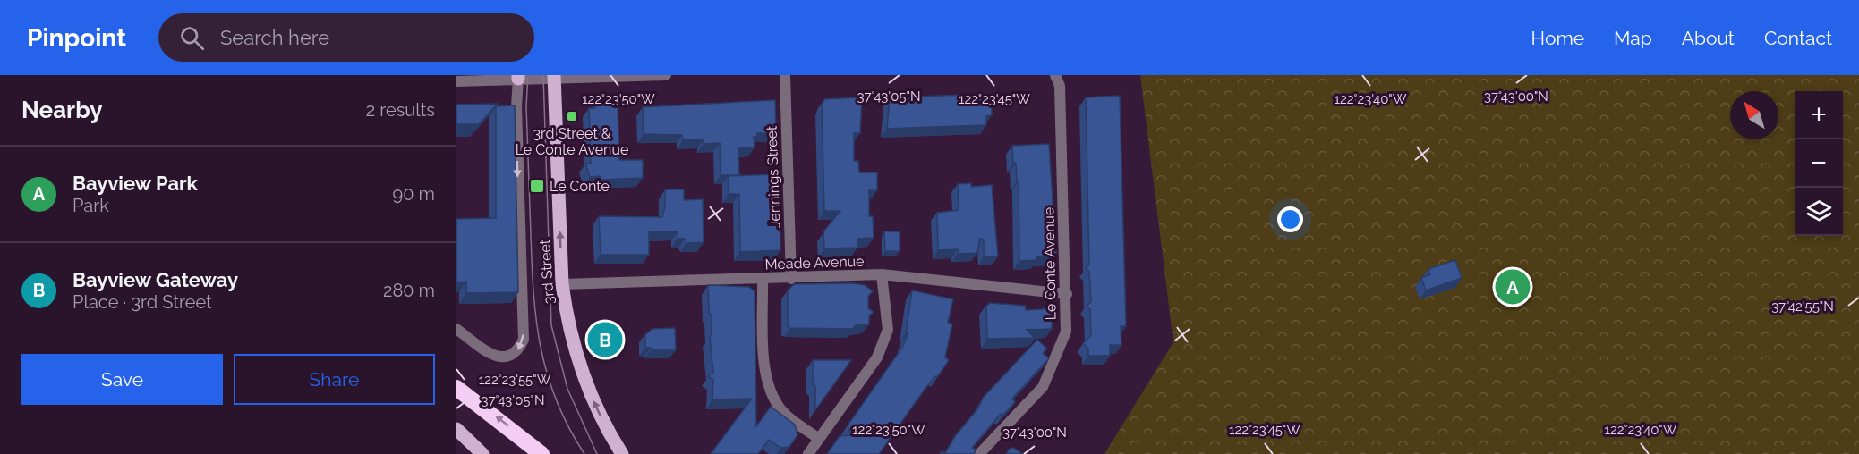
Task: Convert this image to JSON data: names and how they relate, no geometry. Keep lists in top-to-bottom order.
{
  "streets": {
    "main road": ["3rd Street"],
    "street": ["Jennings Street", "Meade Avenue", "Le Conte Avenue"]
  },
  "crossings": [
    ["Jennings Street", "Meade Avenue"],
    ["Meade Avenue", "Le Conte Avenue"],
    ["Meade Avenue", "3rd Street"]
  ],
  "one_way": ["3rd Street"],
  "places": {
    "transit": ["3rd Street & Le Conte Avenue", "Le Conte"]
  },
  "north": "top left",
  "page": {
    "header": "Pinpoint",
    "search": "Search here",
    "nav": [
      "Home",
      "Map",
      "About",
      "Contact"
    ],
    "heading": ["Nearby", "2 results"],
    "map_buttons": ["+", "−"],
    "list": [
      {
        "mark": "A",
        "name": "Bayview Park",
        "note": "Park",
        "value": "90 m"
      },
      {
        "mark": "B",
        "name": "Bayview Gateway",
        "note": "Place · 3rd Street",
        "value": "280 m"
      }
    ],
    "pins": ["A", "B"],
    "buttons": ["Save", "Share"]
  },
  "coordinates": [
    "37°43'05\"N",
    "37°43'00\"N",
    "122°23'50\"W",
    "122°23'45\"W",
    "122°23'40\"W",
    "37°42'55\"N",
    "122°23'55\"W"
  ]
}
